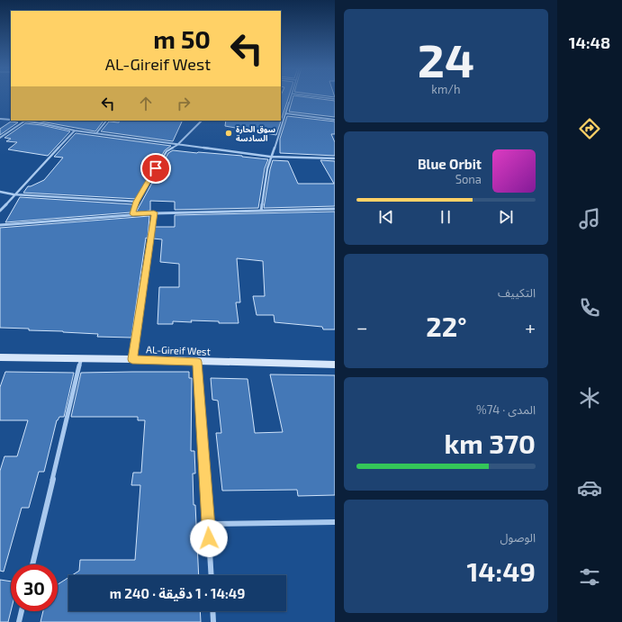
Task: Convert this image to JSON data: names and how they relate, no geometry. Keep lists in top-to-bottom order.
{
  "streets": {
    "street": ["AL-Gireif West"]
  },
  "places": ["سوق الحارة السادسة"],
  "page": {
    "tabs": "14:48",
    "tile": [
      ["24", "km/h"],
      "التكييف",
      ["المدى · 74%", "370 km"],
      ["الوصول", "14:49"]
    ],
    "turn": ["50 m", "AL-Gireif West"],
    "song": ["Blue Orbit", "Sona"],
    "heat": ["−", "22°", "+"],
    "limit": "30",
    "trip": "14:49 · 1 دقيقة · 240 m"
  }
}
